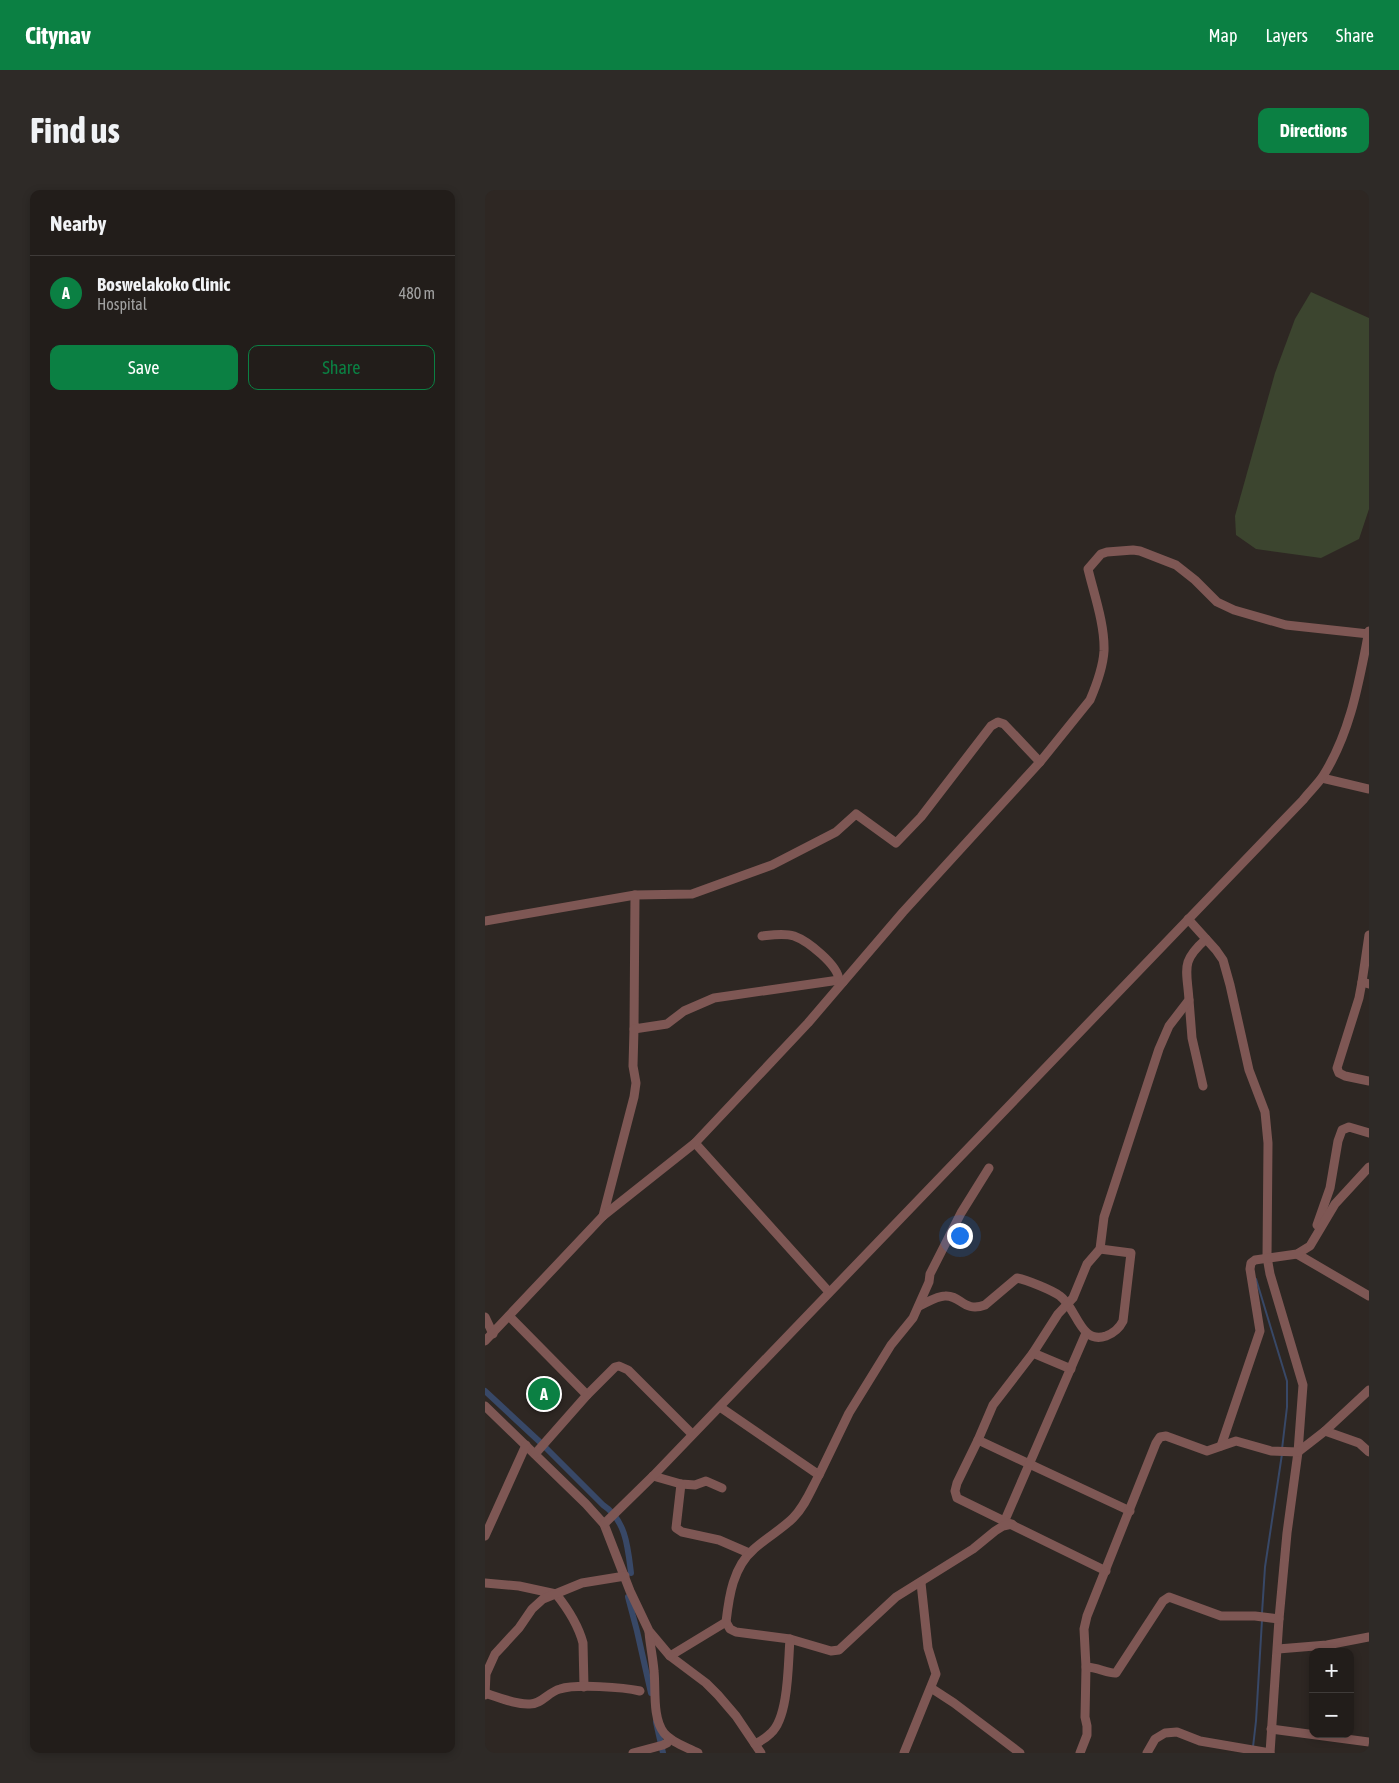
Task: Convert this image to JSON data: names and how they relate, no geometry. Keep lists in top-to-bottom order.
{
  "page": {
    "header": "Citynav",
    "nav": ["Map", "Layers", "Share"],
    "buttons": [
      "Directions",
      ["Save", "Share"]
    ],
    "title": "Find us",
    "heading": "Nearby",
    "list": [
      {
        "mark": "A",
        "name": "Boswelakoko Clinic",
        "note": "Hospital",
        "value": "480 m"
      }
    ],
    "pins": "A",
    "map_buttons": ["+", "−"]
  }
}
